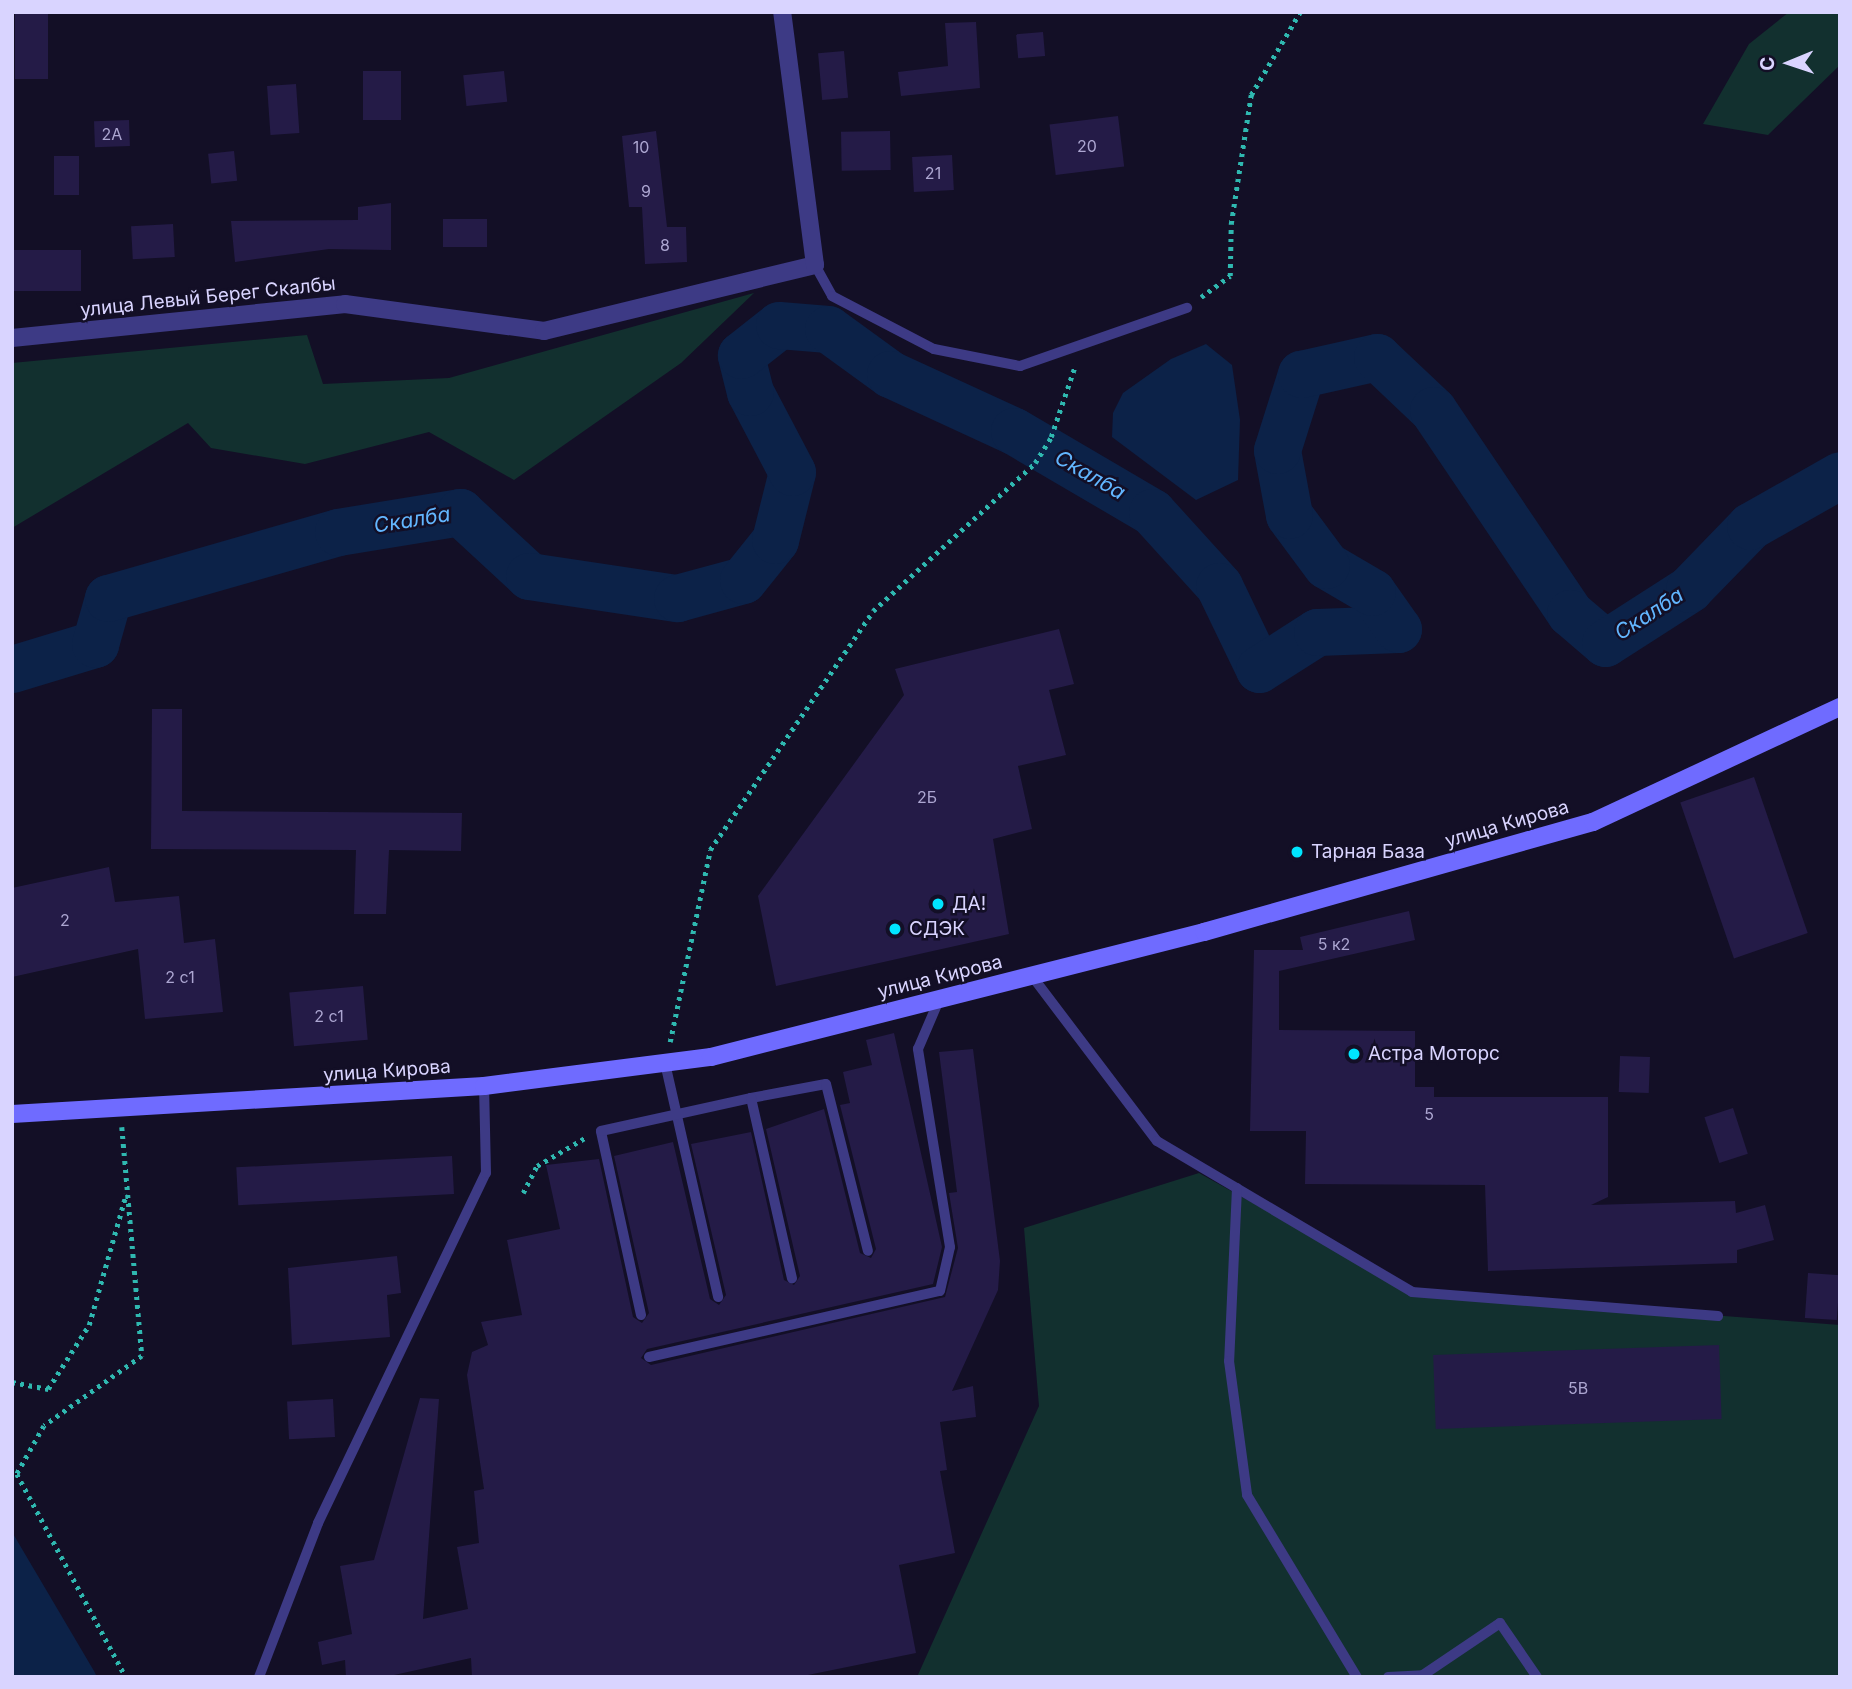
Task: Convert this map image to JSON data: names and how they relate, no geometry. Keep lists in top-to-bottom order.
{
  "streets": {
    "street": ["улица Левый Берег Скалбы", "улица Кирова"]
  },
  "water": ["Скалба"],
  "places": [
    "Тарная База",
    "ДА!",
    "СДЭК",
    "Астра Моторс"
  ],
  "house_numbers": [
    "2А",
    "20",
    "10",
    "21",
    "9",
    "8",
    "2Б",
    "2",
    "5 к2",
    "2 с1",
    "2 с1",
    "5",
    "5В"
  ],
  "north": "left"
}
